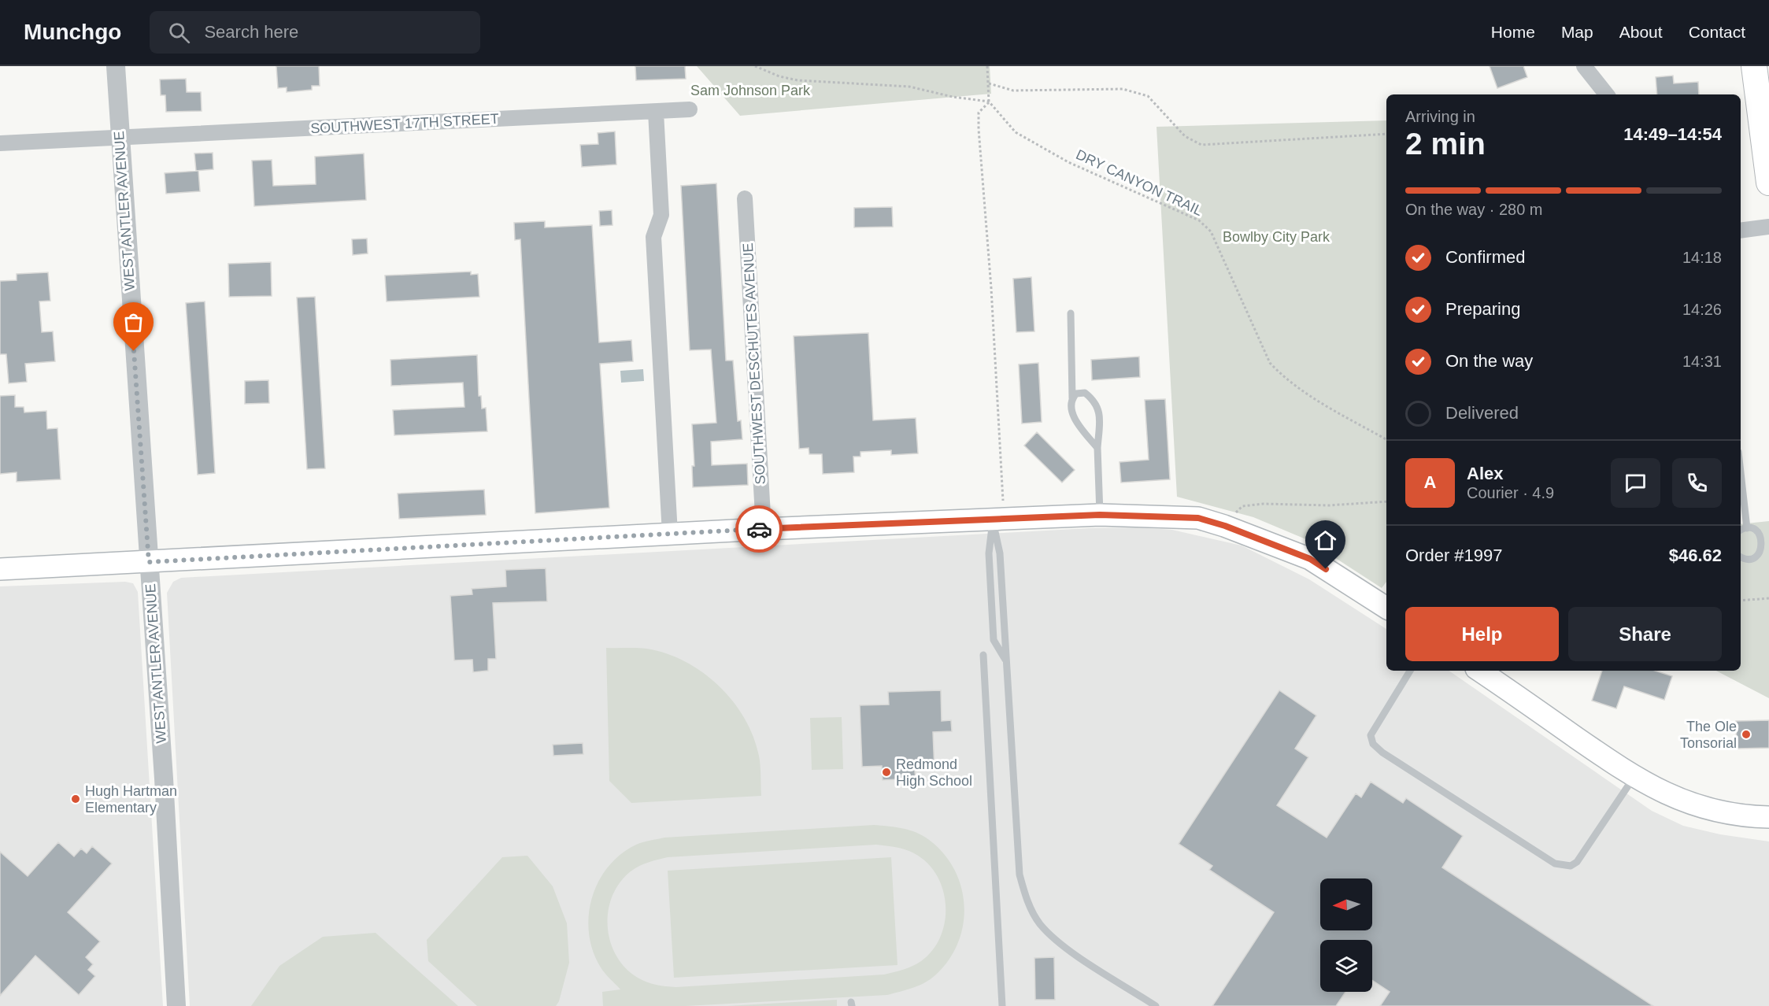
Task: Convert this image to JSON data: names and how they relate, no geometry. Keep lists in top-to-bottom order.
{
  "streets": {
    "street": ["SOUTHWEST 17TH STREET", "WEST ANTLER AVENUE", "SOUTHWEST DESCHUTES AVENUE"],
    "path": ["DRY CANYON TRAIL"]
  },
  "crossings": [
    ["SOUTHWEST 17TH STREET", "WEST ANTLER AVENUE"]
  ],
  "parks": ["Sam Johnson Park", "Bowlby City Park"],
  "places": ["The Ole Tonsorial", "Redmond High School", "Hugh Hartman Elementary"],
  "north": "left",
  "page": {
    "header": "Munchgo",
    "search": "Search here",
    "nav": [
      "Home",
      "Map",
      "About",
      "Contact"
    ],
    "heading": ["2 min", "Arriving in", "14:49–14:54"],
    "panel": [
      "Alex",
      "Courier · 4.9",
      "Order #1997",
      "$46.62"
    ],
    "bar": "On the way · 280 m",
    "list": [
      ["Confirmed", "14:18"],
      ["Preparing", "14:26"],
      ["On the way", "14:31"],
      "Delivered"
    ],
    "round": "A",
    "buttons": ["Help", "Share"]
  }
}
